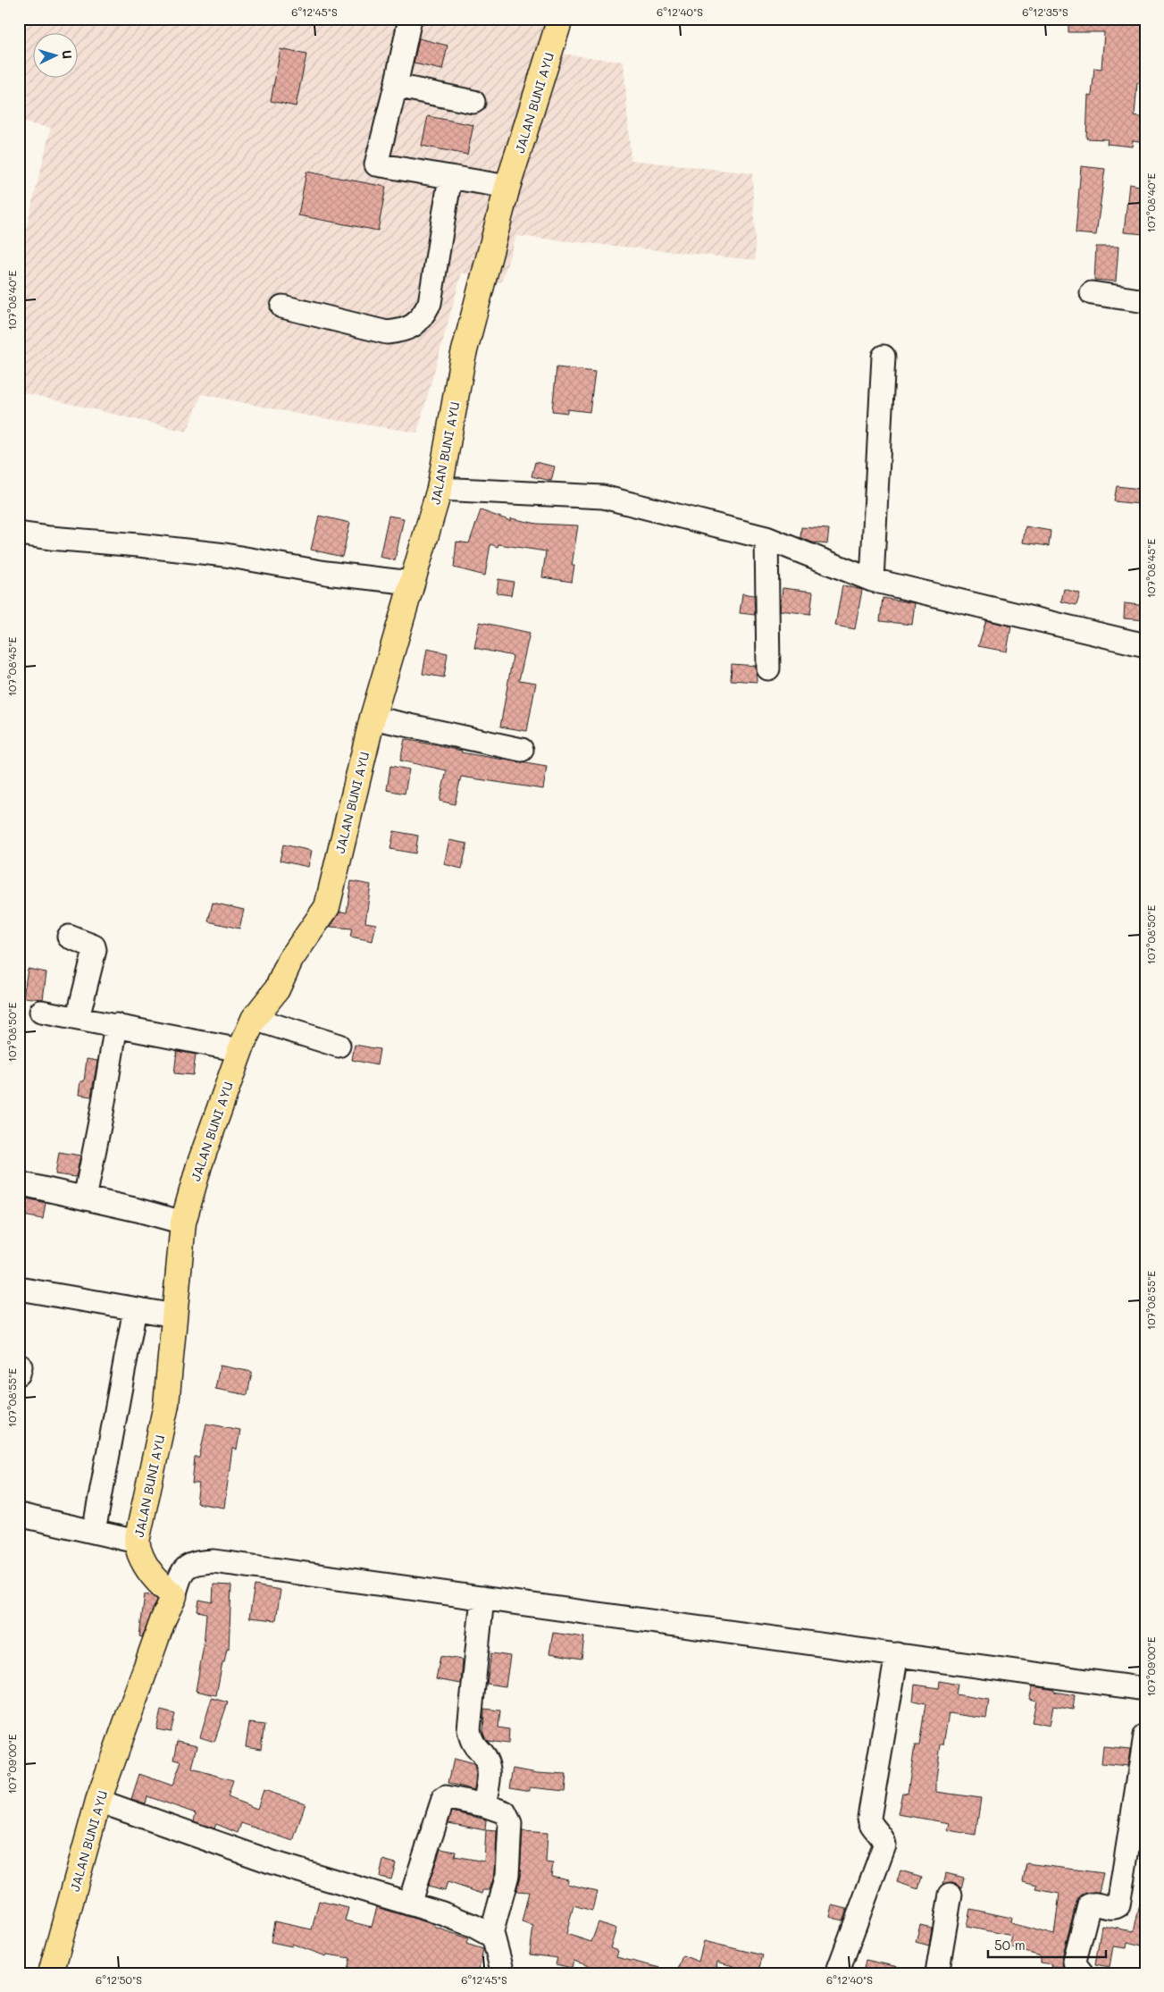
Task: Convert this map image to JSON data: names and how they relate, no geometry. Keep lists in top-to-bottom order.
{
  "streets": {
    "main road": ["JALAN BUNI AYU"]
  },
  "scale_bar": "50 m",
  "north": "right",
  "coordinates": [
    "6°12'45\"S",
    "6°12'40\"S",
    "6°12'35\"S",
    "107°08'40\"E",
    "107°08'45\"E",
    "107°08'50\"E",
    "107°08'55\"E",
    "107°09'00\"E",
    "6°12'50\"S"
  ]
}
